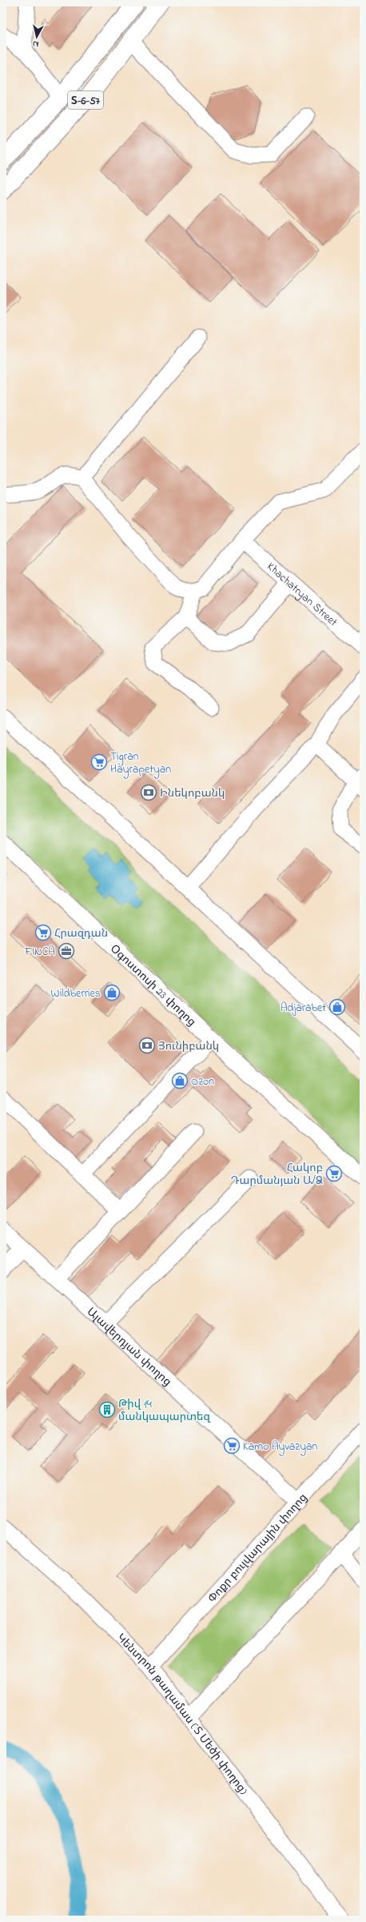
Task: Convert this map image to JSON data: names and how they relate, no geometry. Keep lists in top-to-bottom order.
{
  "streets": {
    "main road": ["Տ-6-57"],
    "street": [
      "Khachatryan Street",
      "Օգոստոսի 23 փողոց",
      "Ալավերդյան փողոց",
      "Փոքր բուլվարային փողոց",
      "Կենտրոն թաղամաս (Տ Մեծի փողոց)"
    ]
  },
  "crossings": [
    ["Ալավերդյան փողոց", "Փոքր բուլվարային փողոց"],
    ["Փոքր բուլվարային փողոց", "Կենտրոն թաղամաս (Տ Մեծի փողոց)"]
  ],
  "places": {
    "supermarket": [
      "Tigran Hayrapetyan",
      "Հրազդան",
      "Հակոբ Դարմանյան Ա/Ձ",
      "Kamo Ayvazyan"
    ],
    "bank": ["Ինեկոբանկ", "Յունիբանկ"],
    "office": ["FINCA"],
    "shop": ["Wildberries", "Adjarabet", "Ozon"],
    "building": ["Թիվ 14 մանկապարտեզ"]
  },
  "north": "bottom"
}
